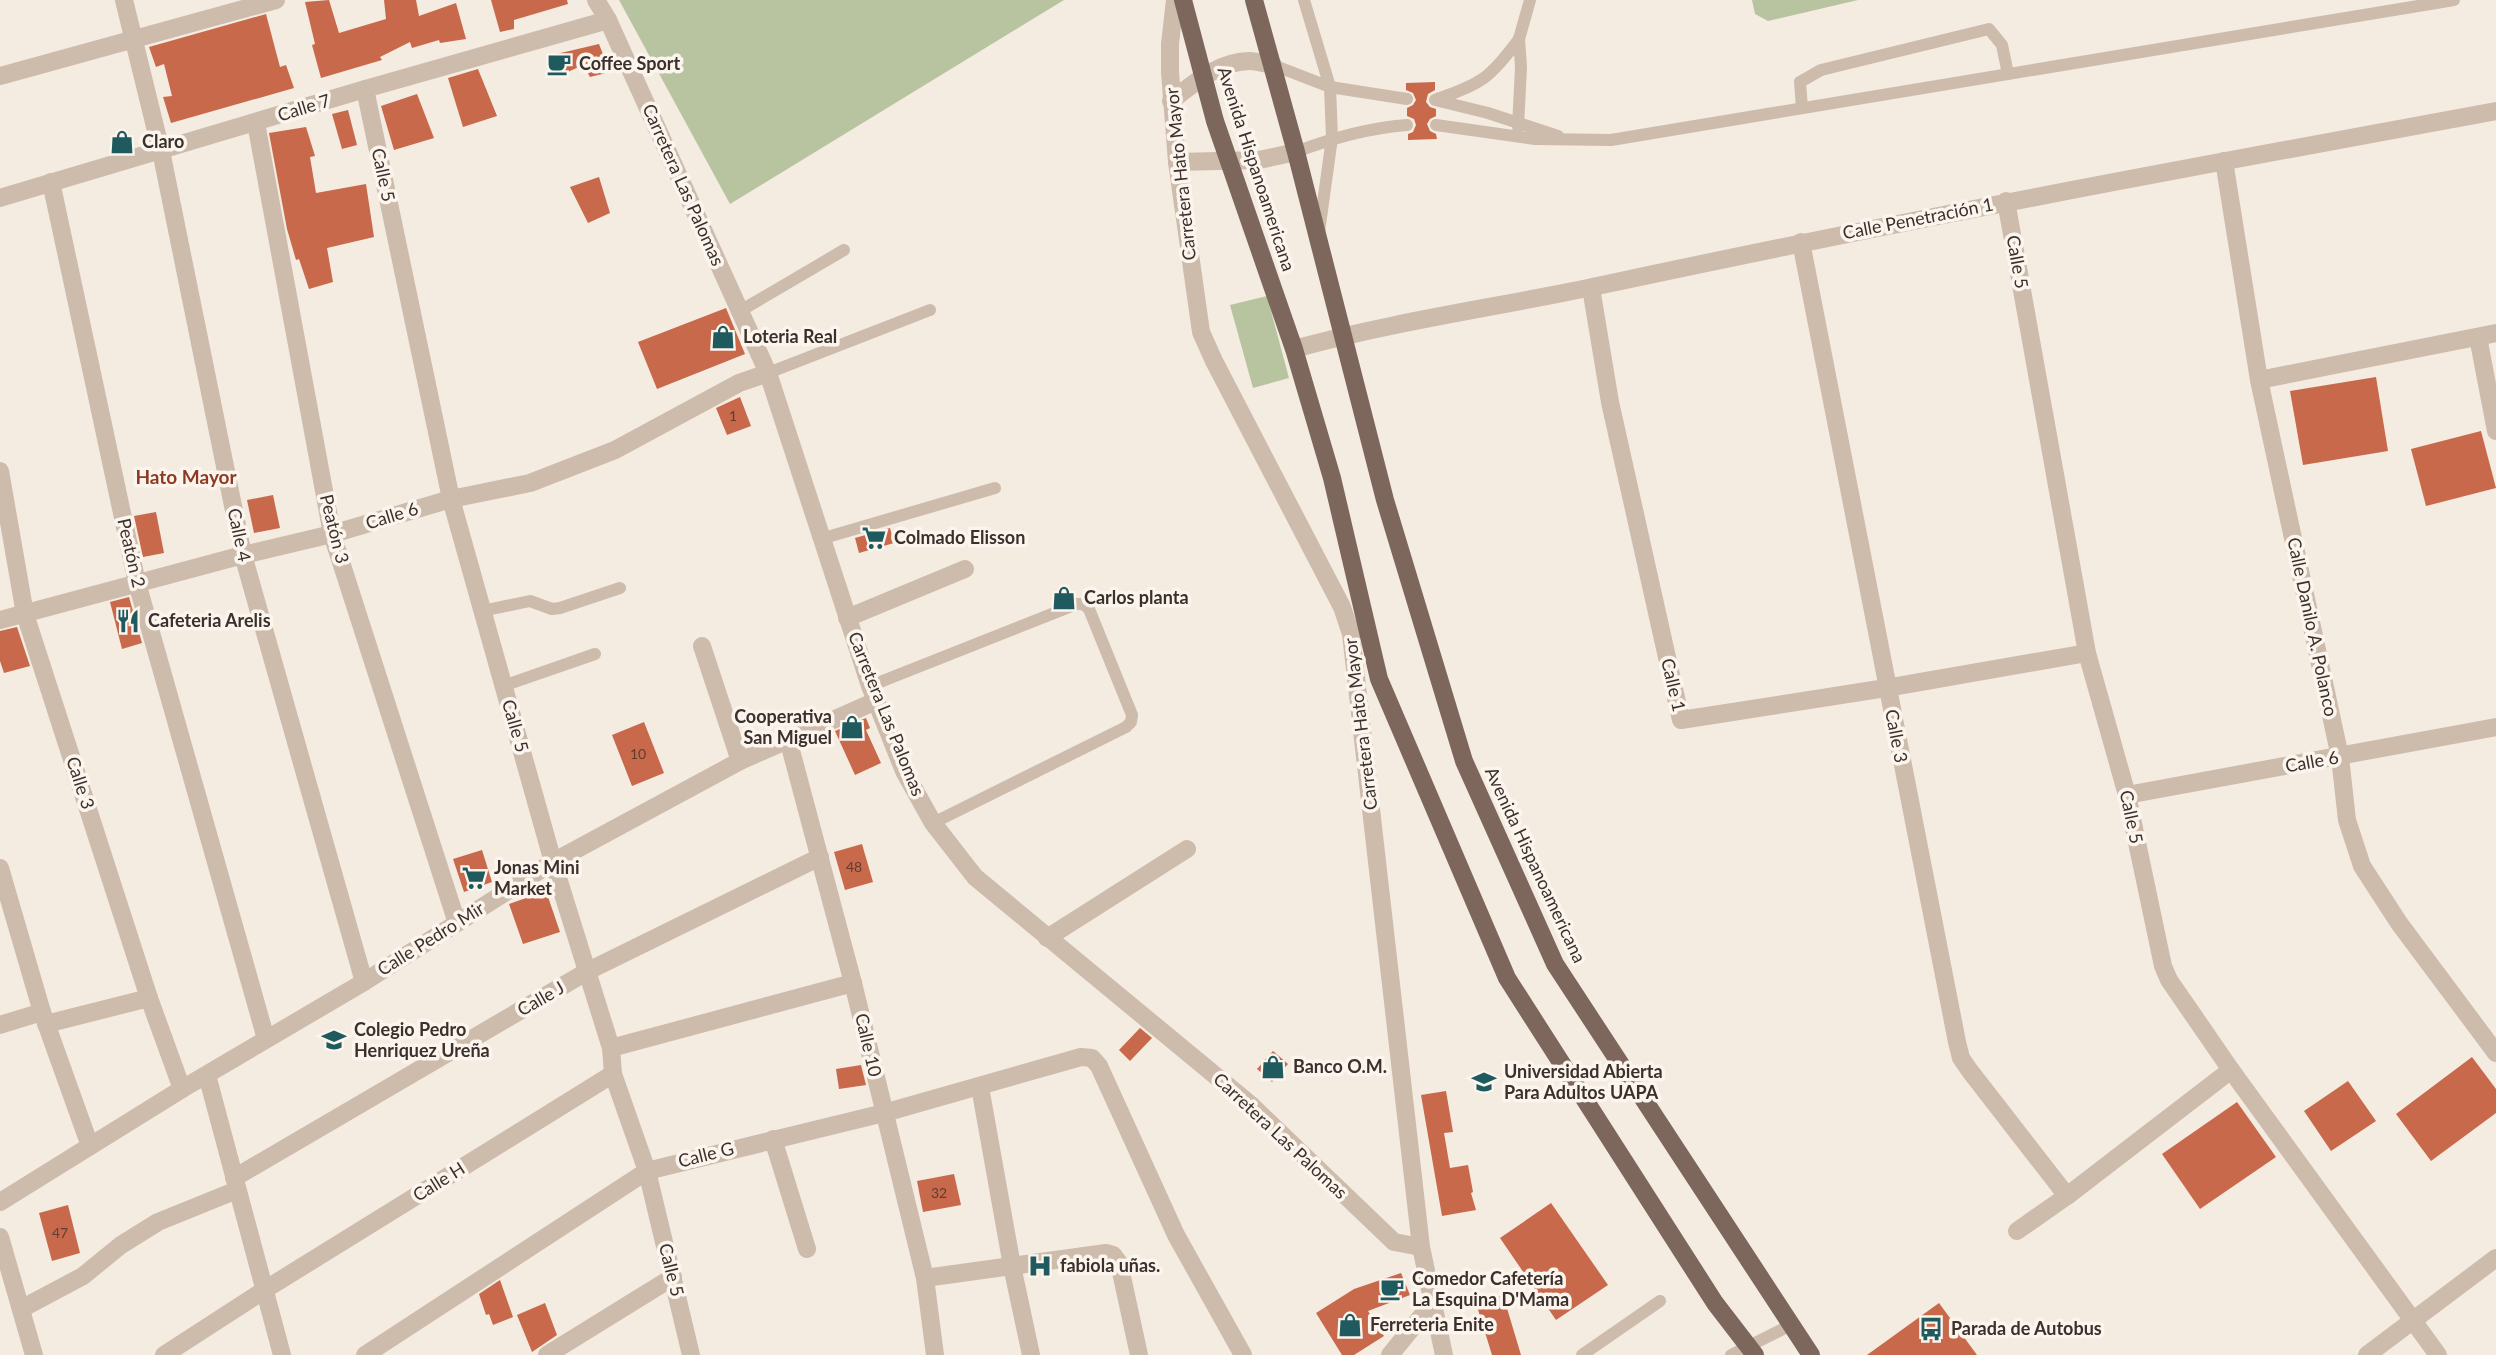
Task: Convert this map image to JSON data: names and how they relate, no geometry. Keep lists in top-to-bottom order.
{
  "streets": {
    "main road": ["Avenida Hispanoamericana"],
    "street": [
      "Calle 7",
      "Carretera Hato Mayor",
      "Calle 5",
      "Carretera Las Palomas",
      "Calle Penetración 1",
      "Calle 6",
      "Peatón 3",
      "Calle 4",
      "Peatón 2",
      "Calle Danilo A. Polanco",
      "Calle 1",
      "Calle 3",
      "Calle Pedro Mir",
      "Calle J",
      "Calle 10",
      "Calle G",
      "Calle H"
    ]
  },
  "crossings": [
    ["Calle 7", "Calle 5"],
    ["Calle 7", "Carretera Las Palomas"],
    ["Calle 7", "Peatón 3"],
    ["Calle 7", "Calle 4"],
    ["Calle 7", "Peatón 2"],
    ["Avenida Hispanoamericana", "Calle Penetración 1"],
    ["Carretera Hato Mayor", "Carretera Las Palomas"],
    ["Calle 5", "Calle Penetración 1"],
    ["Calle 5", "Calle 6"],
    ["Calle 5", "Calle 1"],
    ["Calle 5", "Calle Pedro Mir"],
    ["Calle 5", "Calle J"],
    ["Calle 5", "Calle G"],
    ["Calle 5", "Calle H"],
    ["Carretera Las Palomas", "Calle 6"],
    ["Carretera Las Palomas", "Calle Pedro Mir"],
    ["Calle Penetración 1", "Calle Danilo A. Polanco"],
    ["Calle Penetración 1", "Calle 1"],
    ["Calle Penetración 1", "Calle 3"],
    ["Calle 6", "Peatón 3"],
    ["Calle 6", "Calle 4"],
    ["Calle 6", "Peatón 2"],
    ["Calle 6", "Calle Danilo A. Polanco"],
    ["Calle 6", "Calle 3"],
    ["Peatón 3", "Calle Pedro Mir"],
    ["Calle 4", "Calle Pedro Mir"],
    ["Peatón 2", "Calle Pedro Mir"],
    ["Calle 1", "Calle 3"],
    ["Calle 3", "Calle Pedro Mir"],
    ["Calle Pedro Mir", "Calle 10"],
    ["Calle J", "Calle 10"],
    ["Calle 10", "Calle G"]
  ],
  "districts": ["Hato Mayor"],
  "places": {
    "cafe": ["Coffee Sport", "Comedor Cafetería La Esquina D'Mama"],
    "shop": [
      "Claro",
      "Loteria Real",
      "Carlos planta",
      "Cooperativa San Miguel",
      "Banco O.M.",
      "Ferreteria Enite"
    ],
    "supermarket": ["Colmado Elisson", "Jonas Mini Market"],
    "restaurant": ["Cafeteria Arelis"],
    "school or university": ["Colegio Pedro Henriquez Ureña", "Universidad Abierta Para Adultos UAPA"],
    "hospital": ["fabiola uñas."],
    "bus stop": ["Parada de Autobus"]
  },
  "house_numbers": [
    "1",
    "10",
    "48",
    "32",
    "47"
  ]
}
